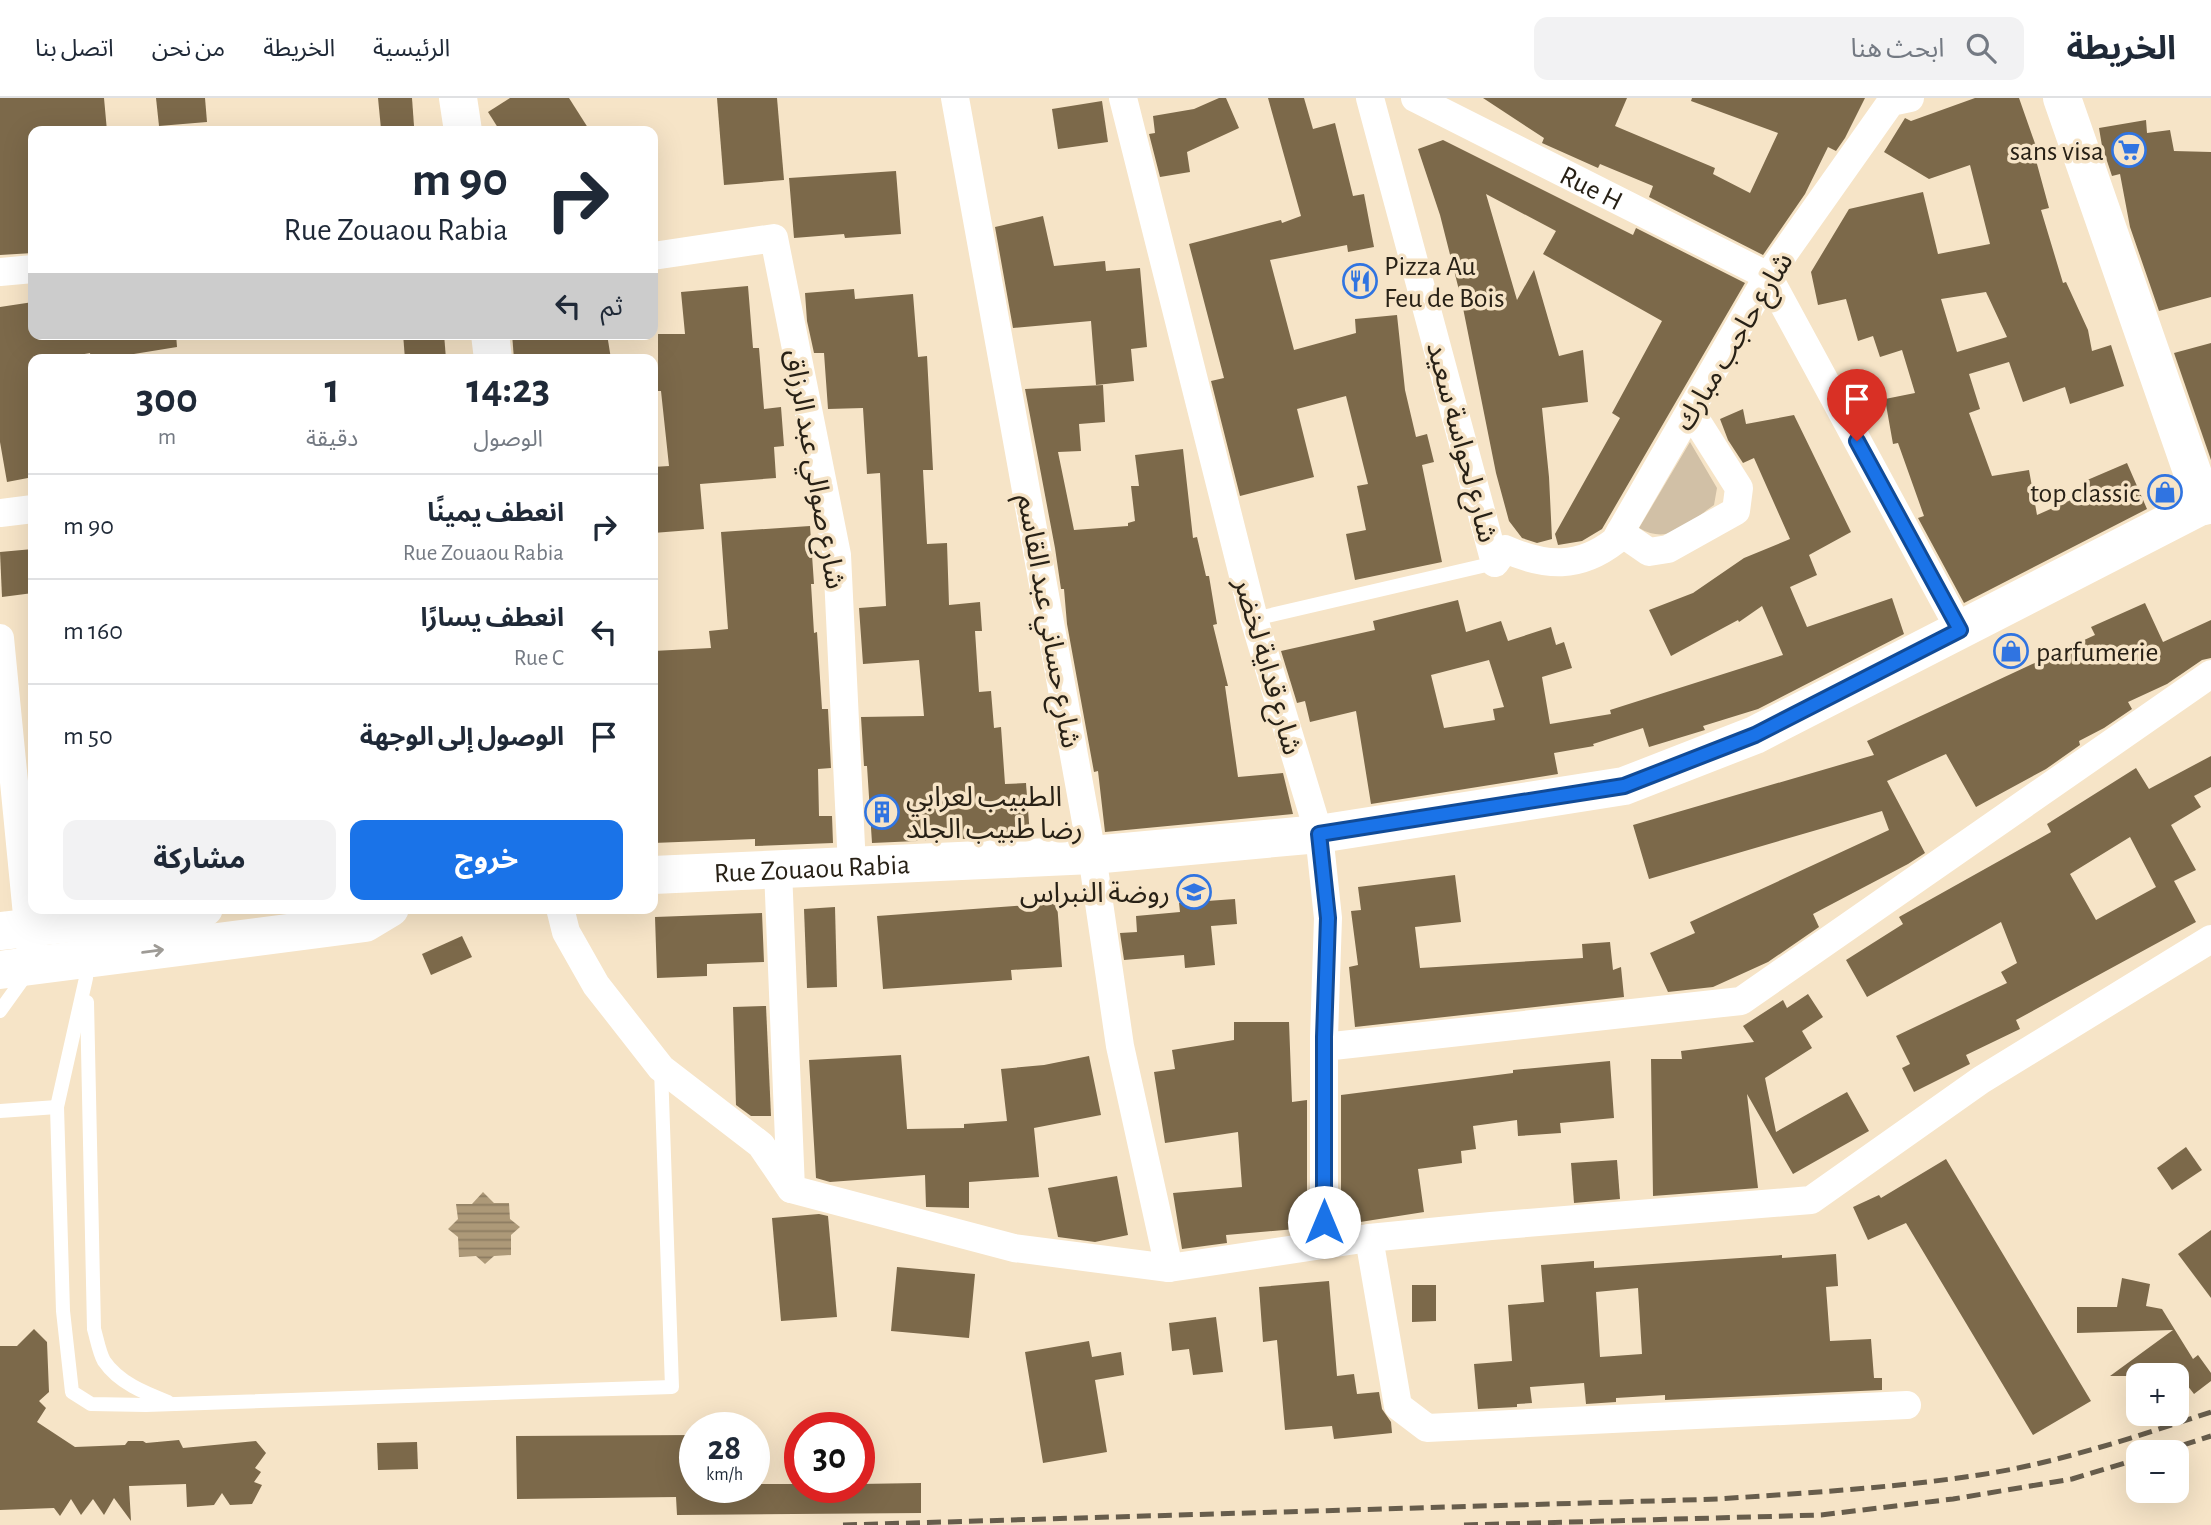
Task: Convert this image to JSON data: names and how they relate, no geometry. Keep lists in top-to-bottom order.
{
  "streets": {
    "main road": ["Rue Zouaou Rabia"],
    "street": [
      "Rue H",
      "شارع حاجب مبارك",
      "شارع لحواسة سعيد",
      "شارع صوالي عبد الرزاق",
      "شارع حساني عبد القاسم",
      "شارع قداية لخضر"
    ]
  },
  "crossings": [
    ["Rue H", "شارع حاجب مبارك"],
    ["شارع حاجب مبارك", "شارع لحواسة سعيد"],
    ["شارع صوالي عبد الرزاق", "Rue Zouaou Rabia"],
    ["شارع حساني عبد القاسم", "Rue Zouaou Rabia"],
    ["شارع قداية لخضر", "Rue Zouaou Rabia"]
  ],
  "places": {
    "supermarket": ["sans visa"],
    "restaurant": ["Pizza Au Feu de Bois"],
    "shop": ["top classic", "parfumerie"],
    "building": ["الطبيب لعرابي رضا طبيب الجلد"],
    "school or university": ["روضة النبراس"]
  },
  "page": {
    "header": "الخريطة",
    "search": "ابحث هنا",
    "nav": [
      "الرئيسية",
      "الخريطة",
      "من نحن",
      "اتصل بنا"
    ],
    "turn": ["90 m", "Rue Zouaou Rabia"],
    "then": "ثم",
    "eta": [
      "14:23",
      "الوصول",
      "1",
      "دقيقة",
      "300",
      "m"
    ],
    "list": [
      {
        "name": "انعطف يمينًا",
        "note": "Rue Zouaou Rabia",
        "value": "90 m"
      },
      {
        "name": "انعطف يسارًا",
        "note": "Rue C",
        "value": "160 m"
      },
      {
        "name": "الوصول إلى الوجهة",
        "value": "50 m"
      }
    ],
    "buttons": ["خروج", "مشاركة"],
    "map_buttons": ["+", "−"],
    "speed": "28 km/h",
    "limit": "30"
  }
}
